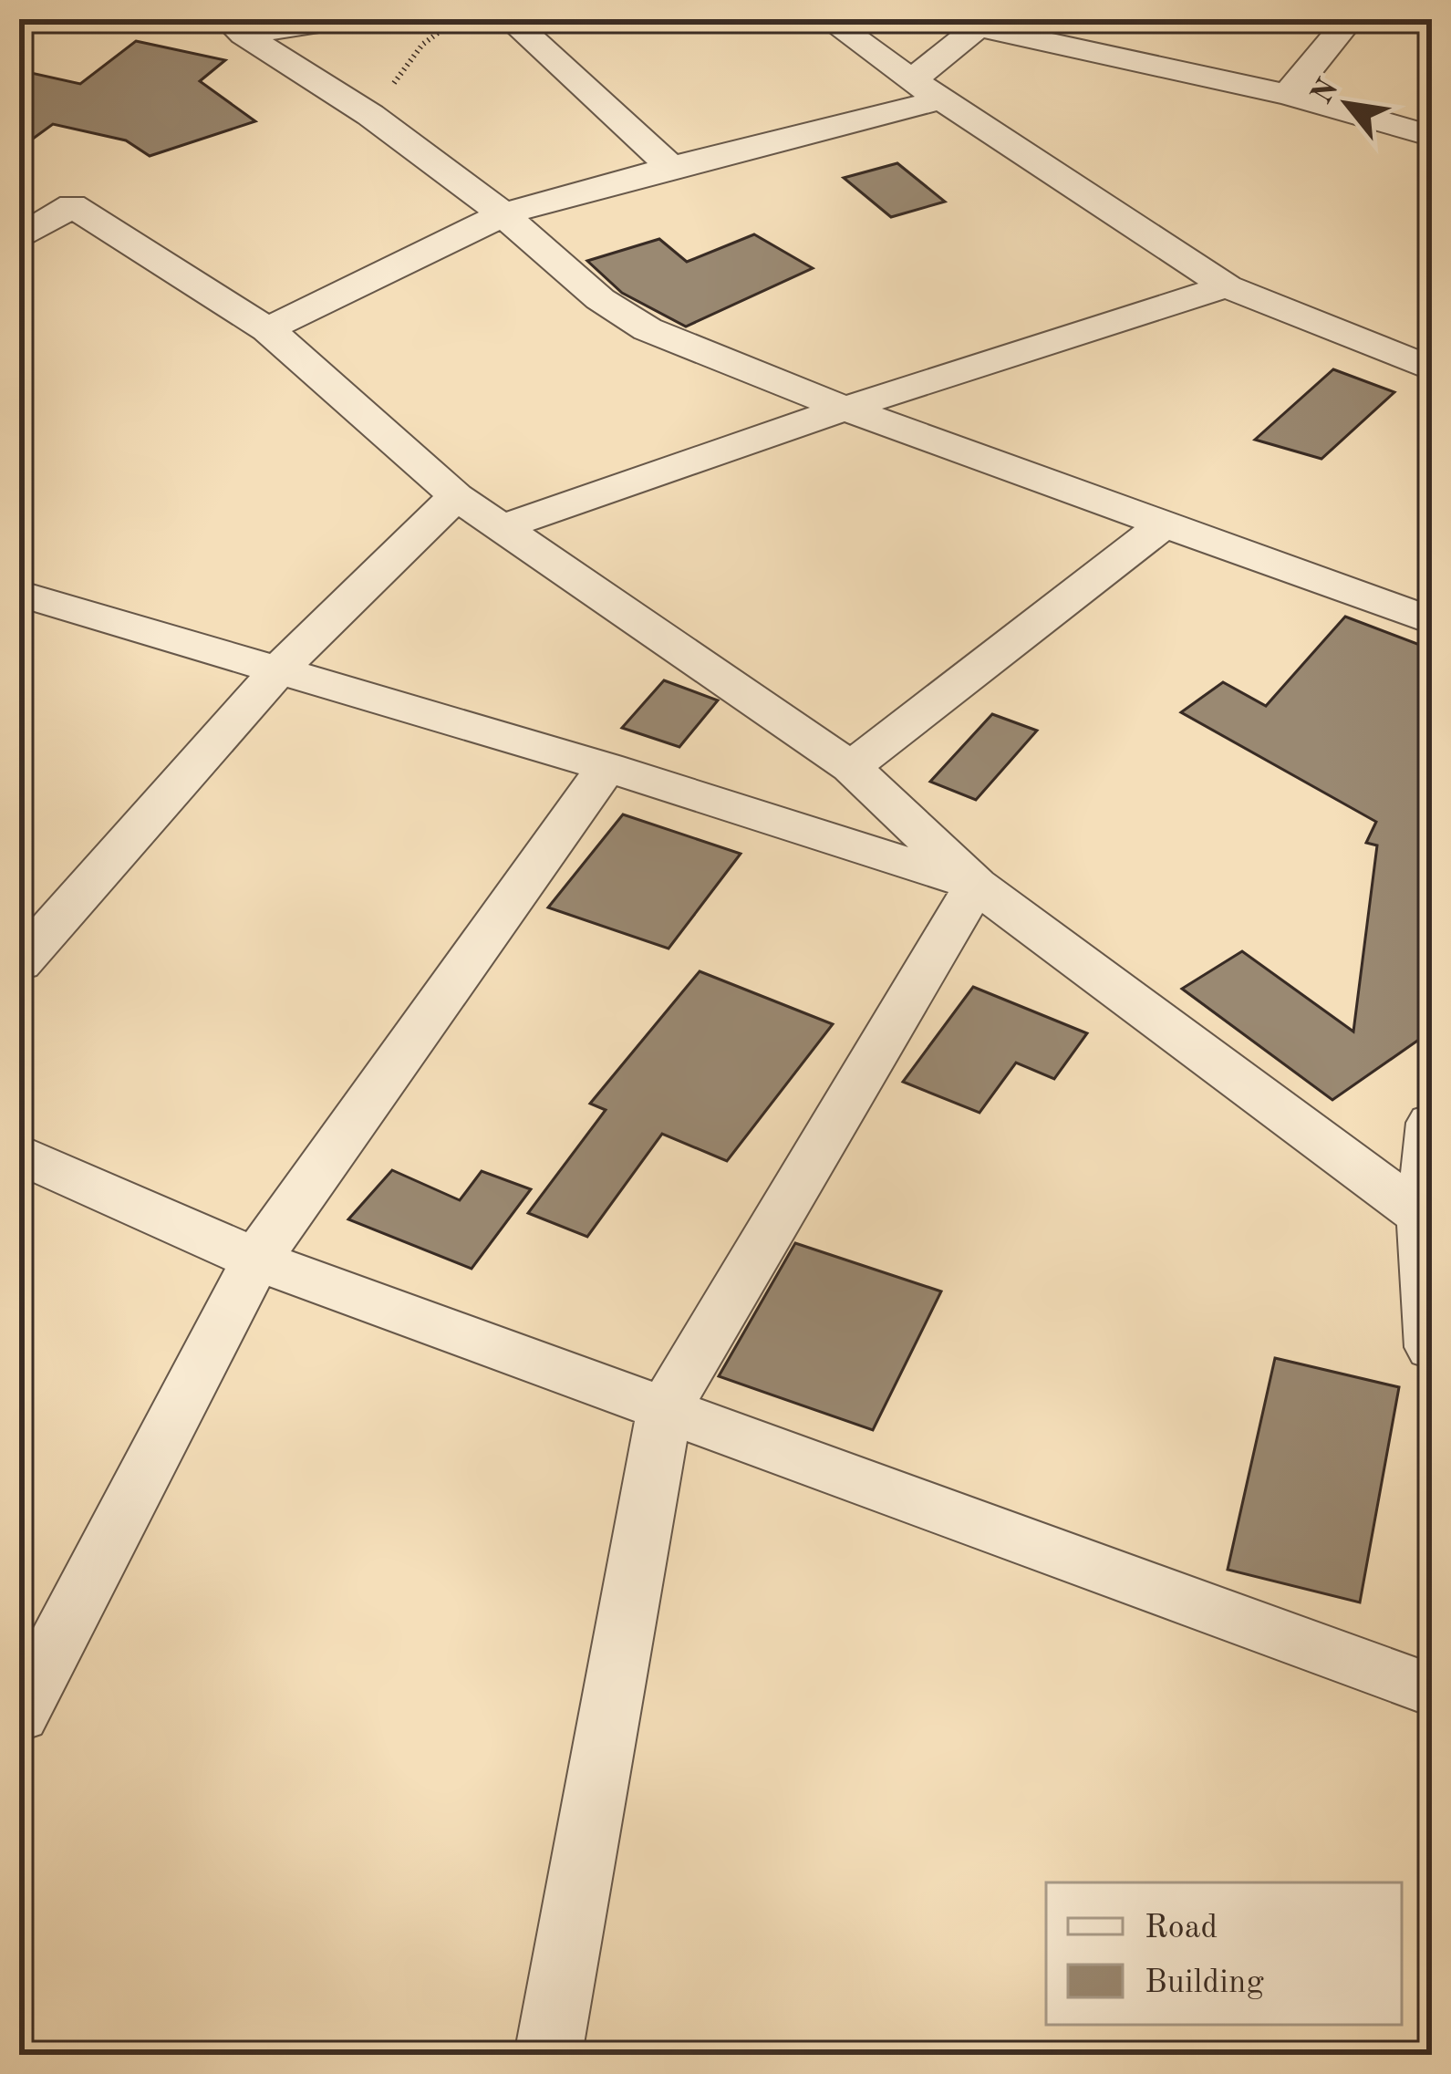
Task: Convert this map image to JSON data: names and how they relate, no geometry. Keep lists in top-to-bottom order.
{
  "legend": ["Road", "Building"],
  "north": "top left"
}
